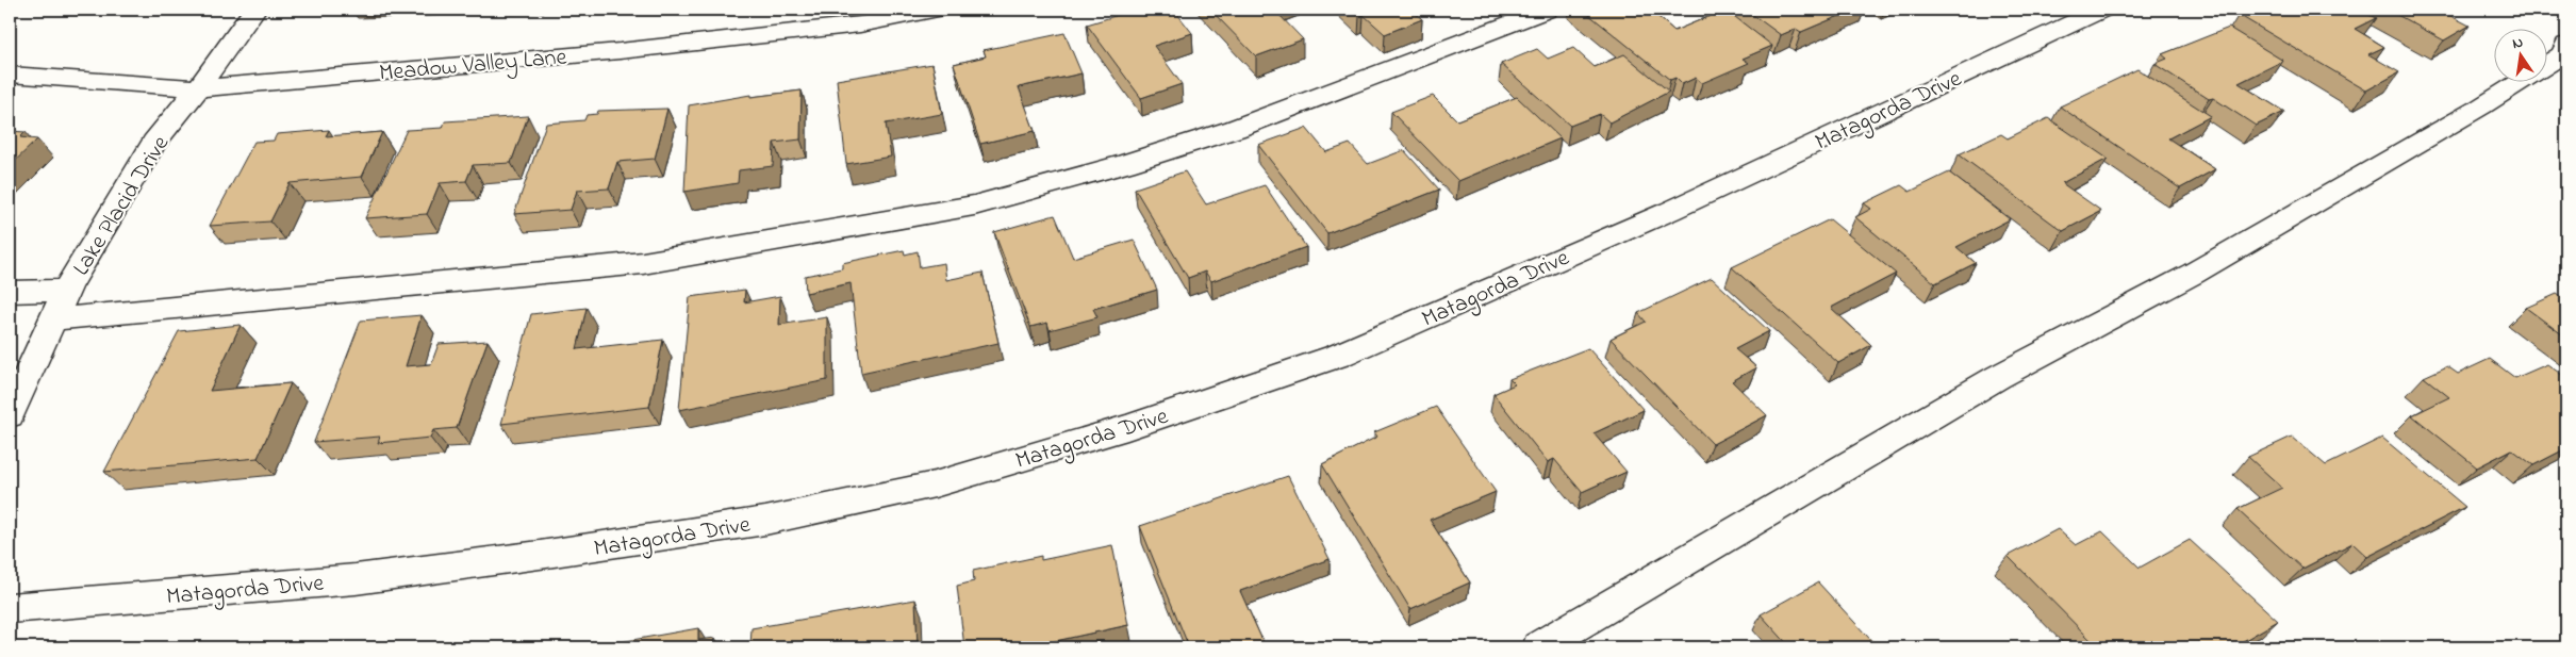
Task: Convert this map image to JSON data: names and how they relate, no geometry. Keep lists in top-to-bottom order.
{
  "streets": {
    "street": ["Meadow Valley Lane", "Matagorda Drive", "Lake Placid Drive"]
  },
  "crossings": [
    ["Meadow Valley Lane", "Lake Placid Drive"]
  ],
  "north": "top"
}
